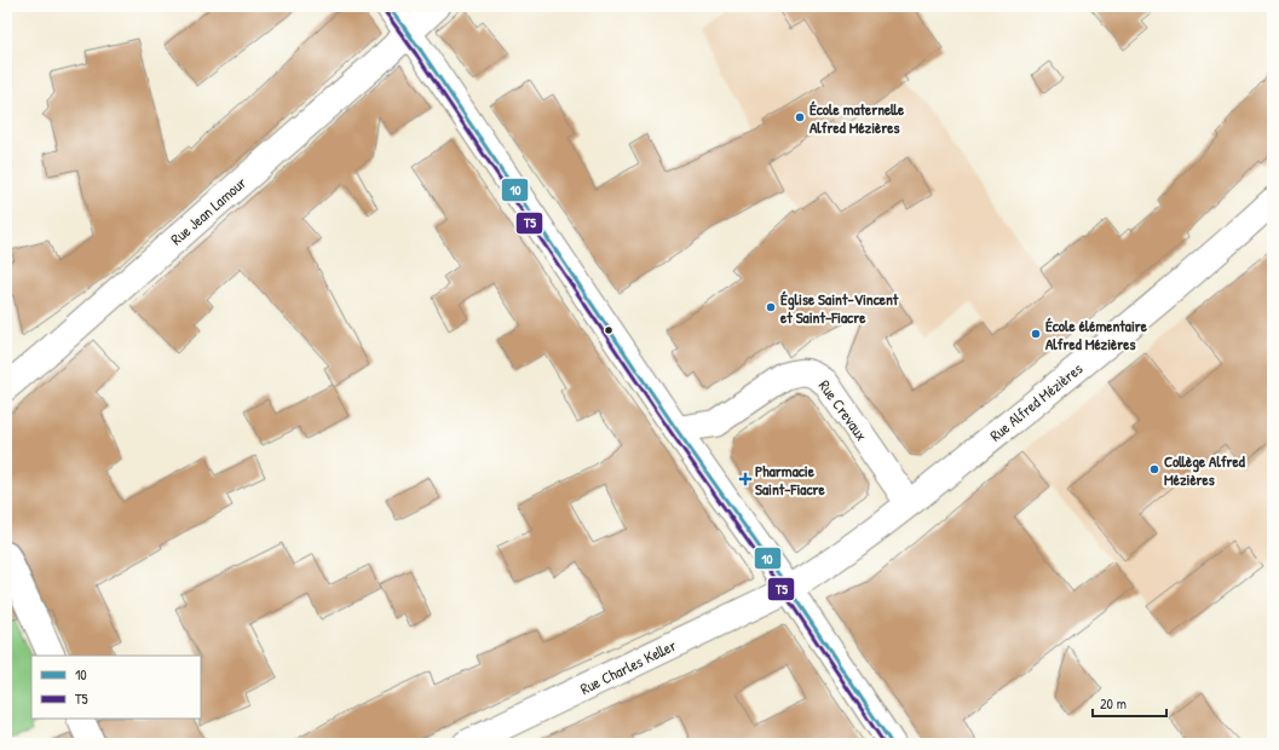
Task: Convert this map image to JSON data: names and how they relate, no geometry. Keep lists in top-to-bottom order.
{
  "streets": {
    "main road": [
      "Rue Jean Lamour",
      "Rue Alfred Mézières",
      "Rue Crevaux",
      "Rue Charles Keller"
    ]
  },
  "crossings": [
    ["Rue Alfred Mézières", "Rue Crevaux"],
    ["Rue Alfred Mézières", "Rue Charles Keller"]
  ],
  "places": {
    "other": [
      "École maternelle Alfred Mézières",
      "Église Saint-Vincent et Saint-Fiacre",
      "École élémentaire Alfred Mézières",
      "Collège Alfred Mézières"
    ],
    "health": ["Pharmacie Saint-Fiacre"]
  },
  "lines": ["transit line 10", "transit line T5"],
  "legend": ["10", "T5"],
  "scale_bar": "20 m"
}
